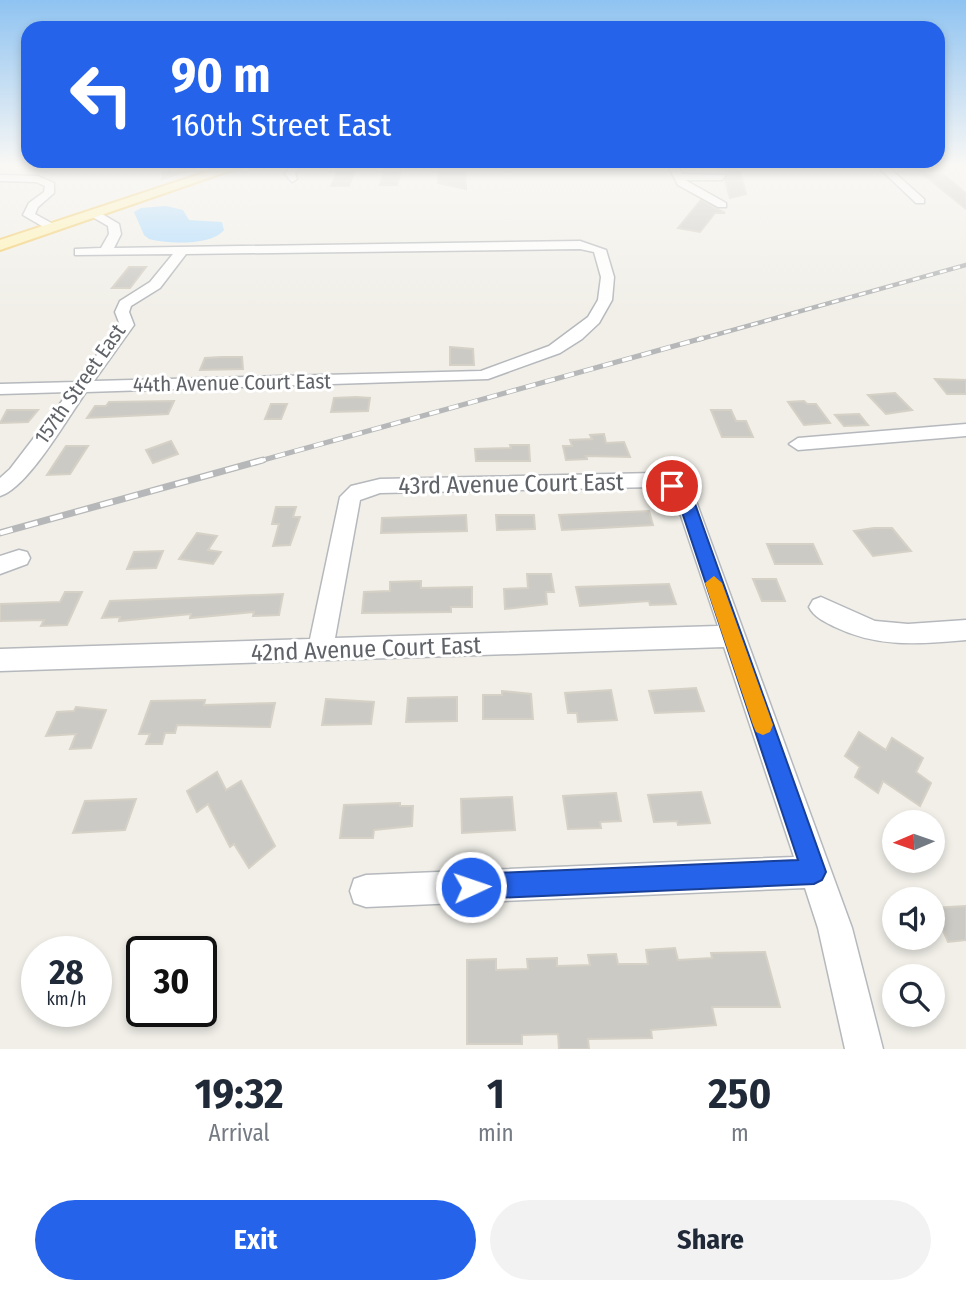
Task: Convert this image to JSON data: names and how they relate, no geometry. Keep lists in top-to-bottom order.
{
  "streets": {
    "street": [
      "44th Avenue Court East",
      "157th Street East",
      "43rd Avenue Court East",
      "42nd Avenue Court East"
    ]
  },
  "crossings": [
    ["44th Avenue Court East", "157th Street East"],
    ["43rd Avenue Court East", "42nd Avenue Court East"]
  ],
  "north": "left",
  "page": {
    "turn": ["90 m", "160th Street East"],
    "speed": "28 km/h",
    "limit": "30",
    "eta": [
      "19:32",
      "Arrival",
      "1",
      "min",
      "250",
      "m"
    ],
    "buttons": ["Exit", "Share"]
  }
}
